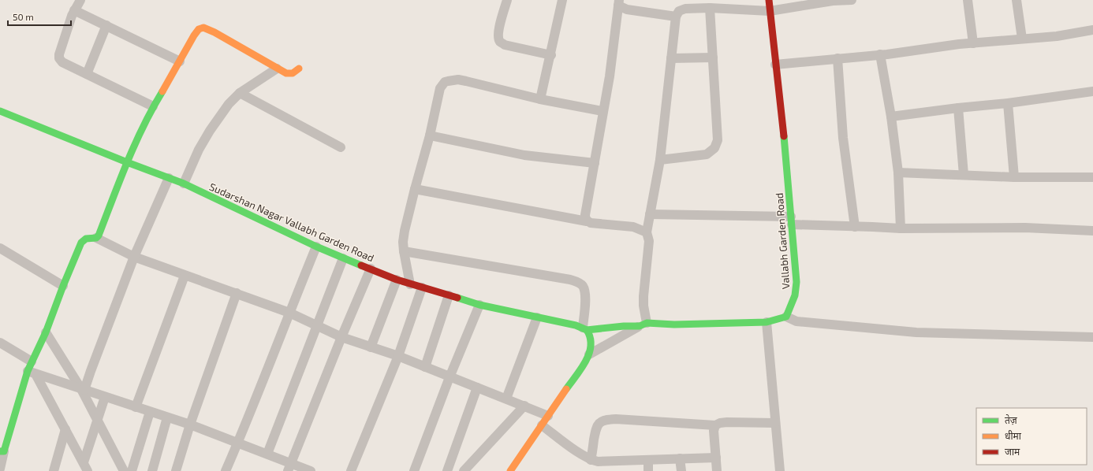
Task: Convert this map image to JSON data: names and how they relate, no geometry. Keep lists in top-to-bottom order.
{
  "streets": {
    "street": ["Sudarshan Nagar Vallabh Garden Road", "Vallabh Garden Road"]
  },
  "legend": ["तेज़", "धीमा", "जाम"],
  "scale_bar": "50 m"
}
